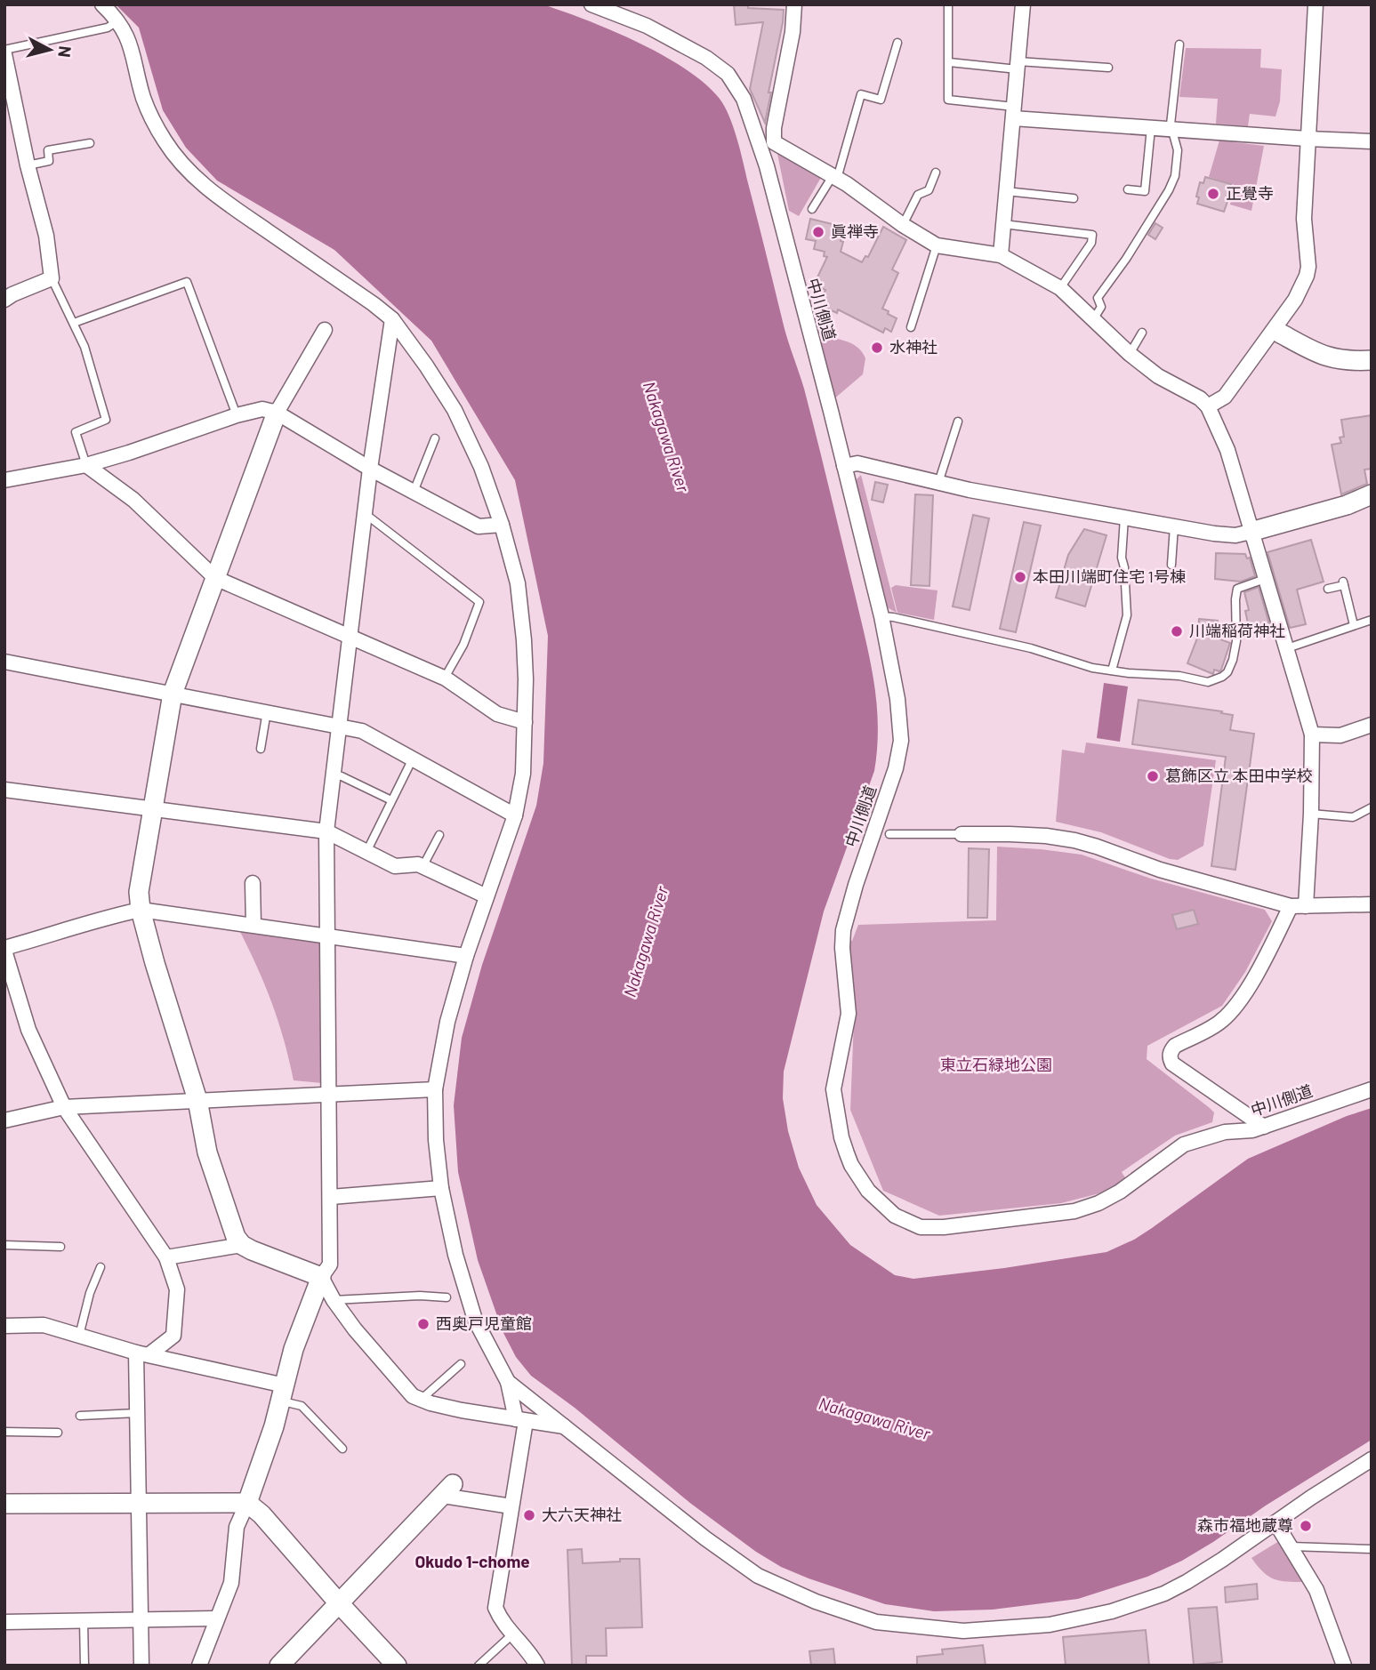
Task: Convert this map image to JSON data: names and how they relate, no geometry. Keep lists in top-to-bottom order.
{
  "streets": {
    "street": ["中川側道"]
  },
  "districts": ["Okudo 1-chome"],
  "water": ["Nakagawa River"],
  "parks": ["東立石緑地公園"],
  "places": [
    "正覺寺",
    "眞禅寺",
    "水神社",
    "本田川端町住宅 1号棟",
    "川端稲荷神社",
    "葛飾区立 本田中学校",
    "西奥戸児童館",
    "大六天神社",
    "森市福地蔵尊"
  ],
  "north": "right"
}
